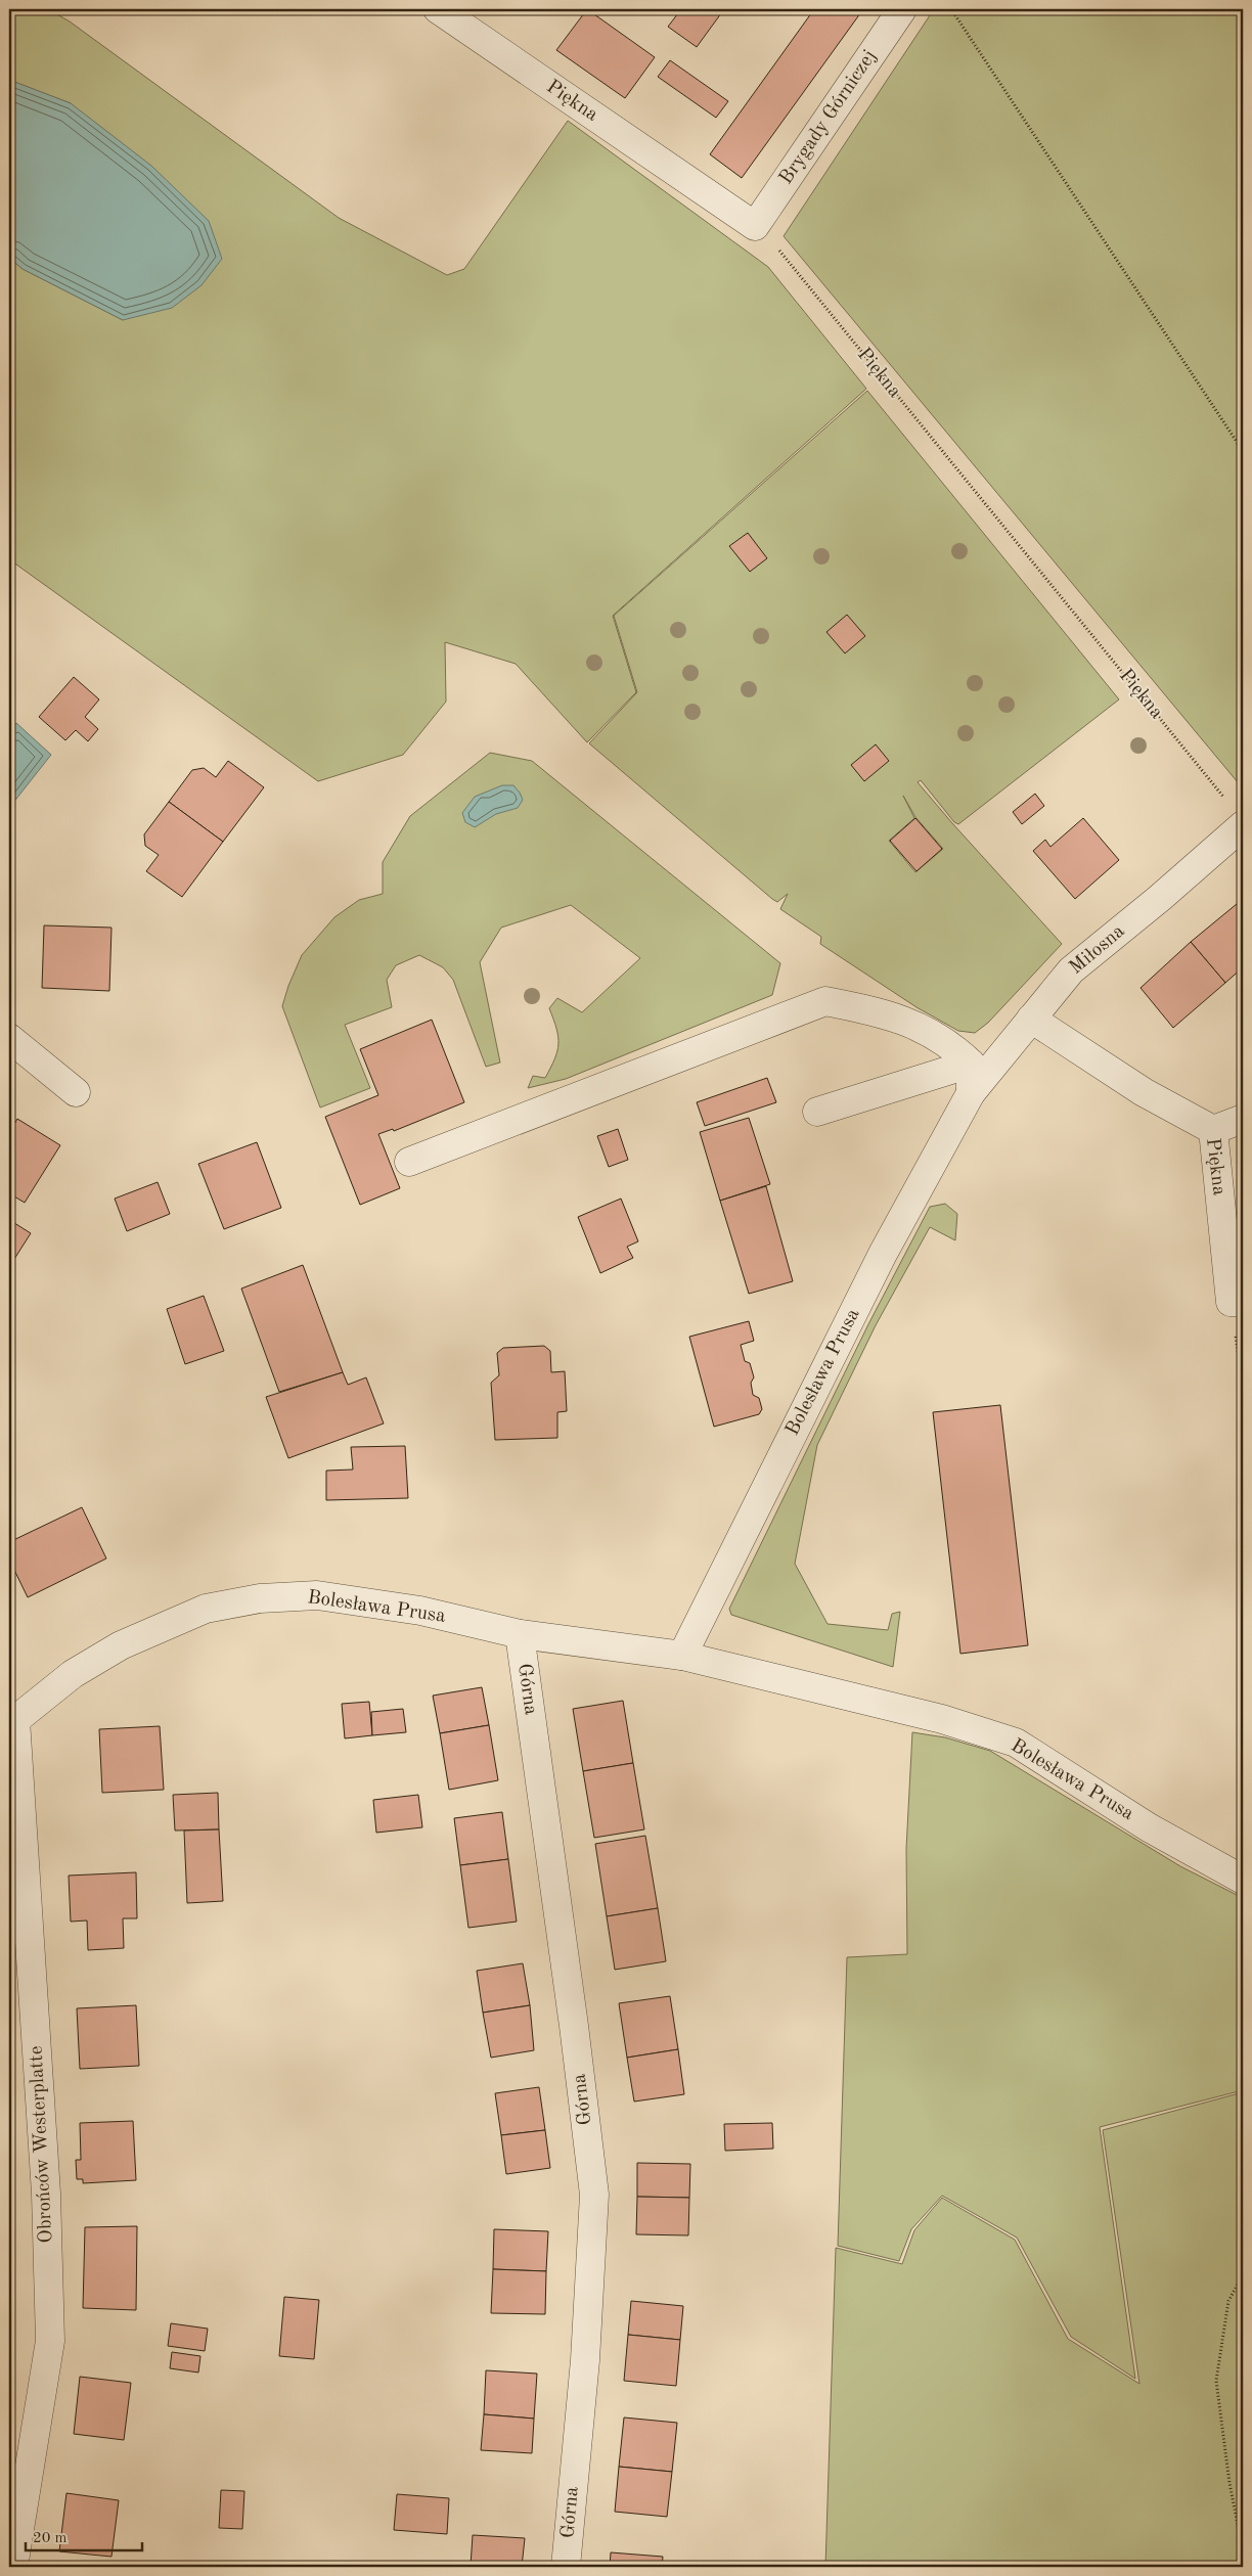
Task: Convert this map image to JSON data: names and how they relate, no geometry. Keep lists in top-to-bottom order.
{
  "streets": {
    "street": [
      "Piękna",
      "Brygady Górniczej",
      "Miłosna",
      "Bolesława Prusa",
      "Górna",
      "Obrońców Westerplatte"
    ]
  },
  "crossings": [
    ["Piękna", "Brygady Górniczej"],
    ["Piękna", "Miłosna"],
    ["Miłosna", "Bolesława Prusa"],
    ["Bolesława Prusa", "Górna"],
    ["Bolesława Prusa", "Obrońców Westerplatte"]
  ],
  "scale_bar": "20 m"
}
